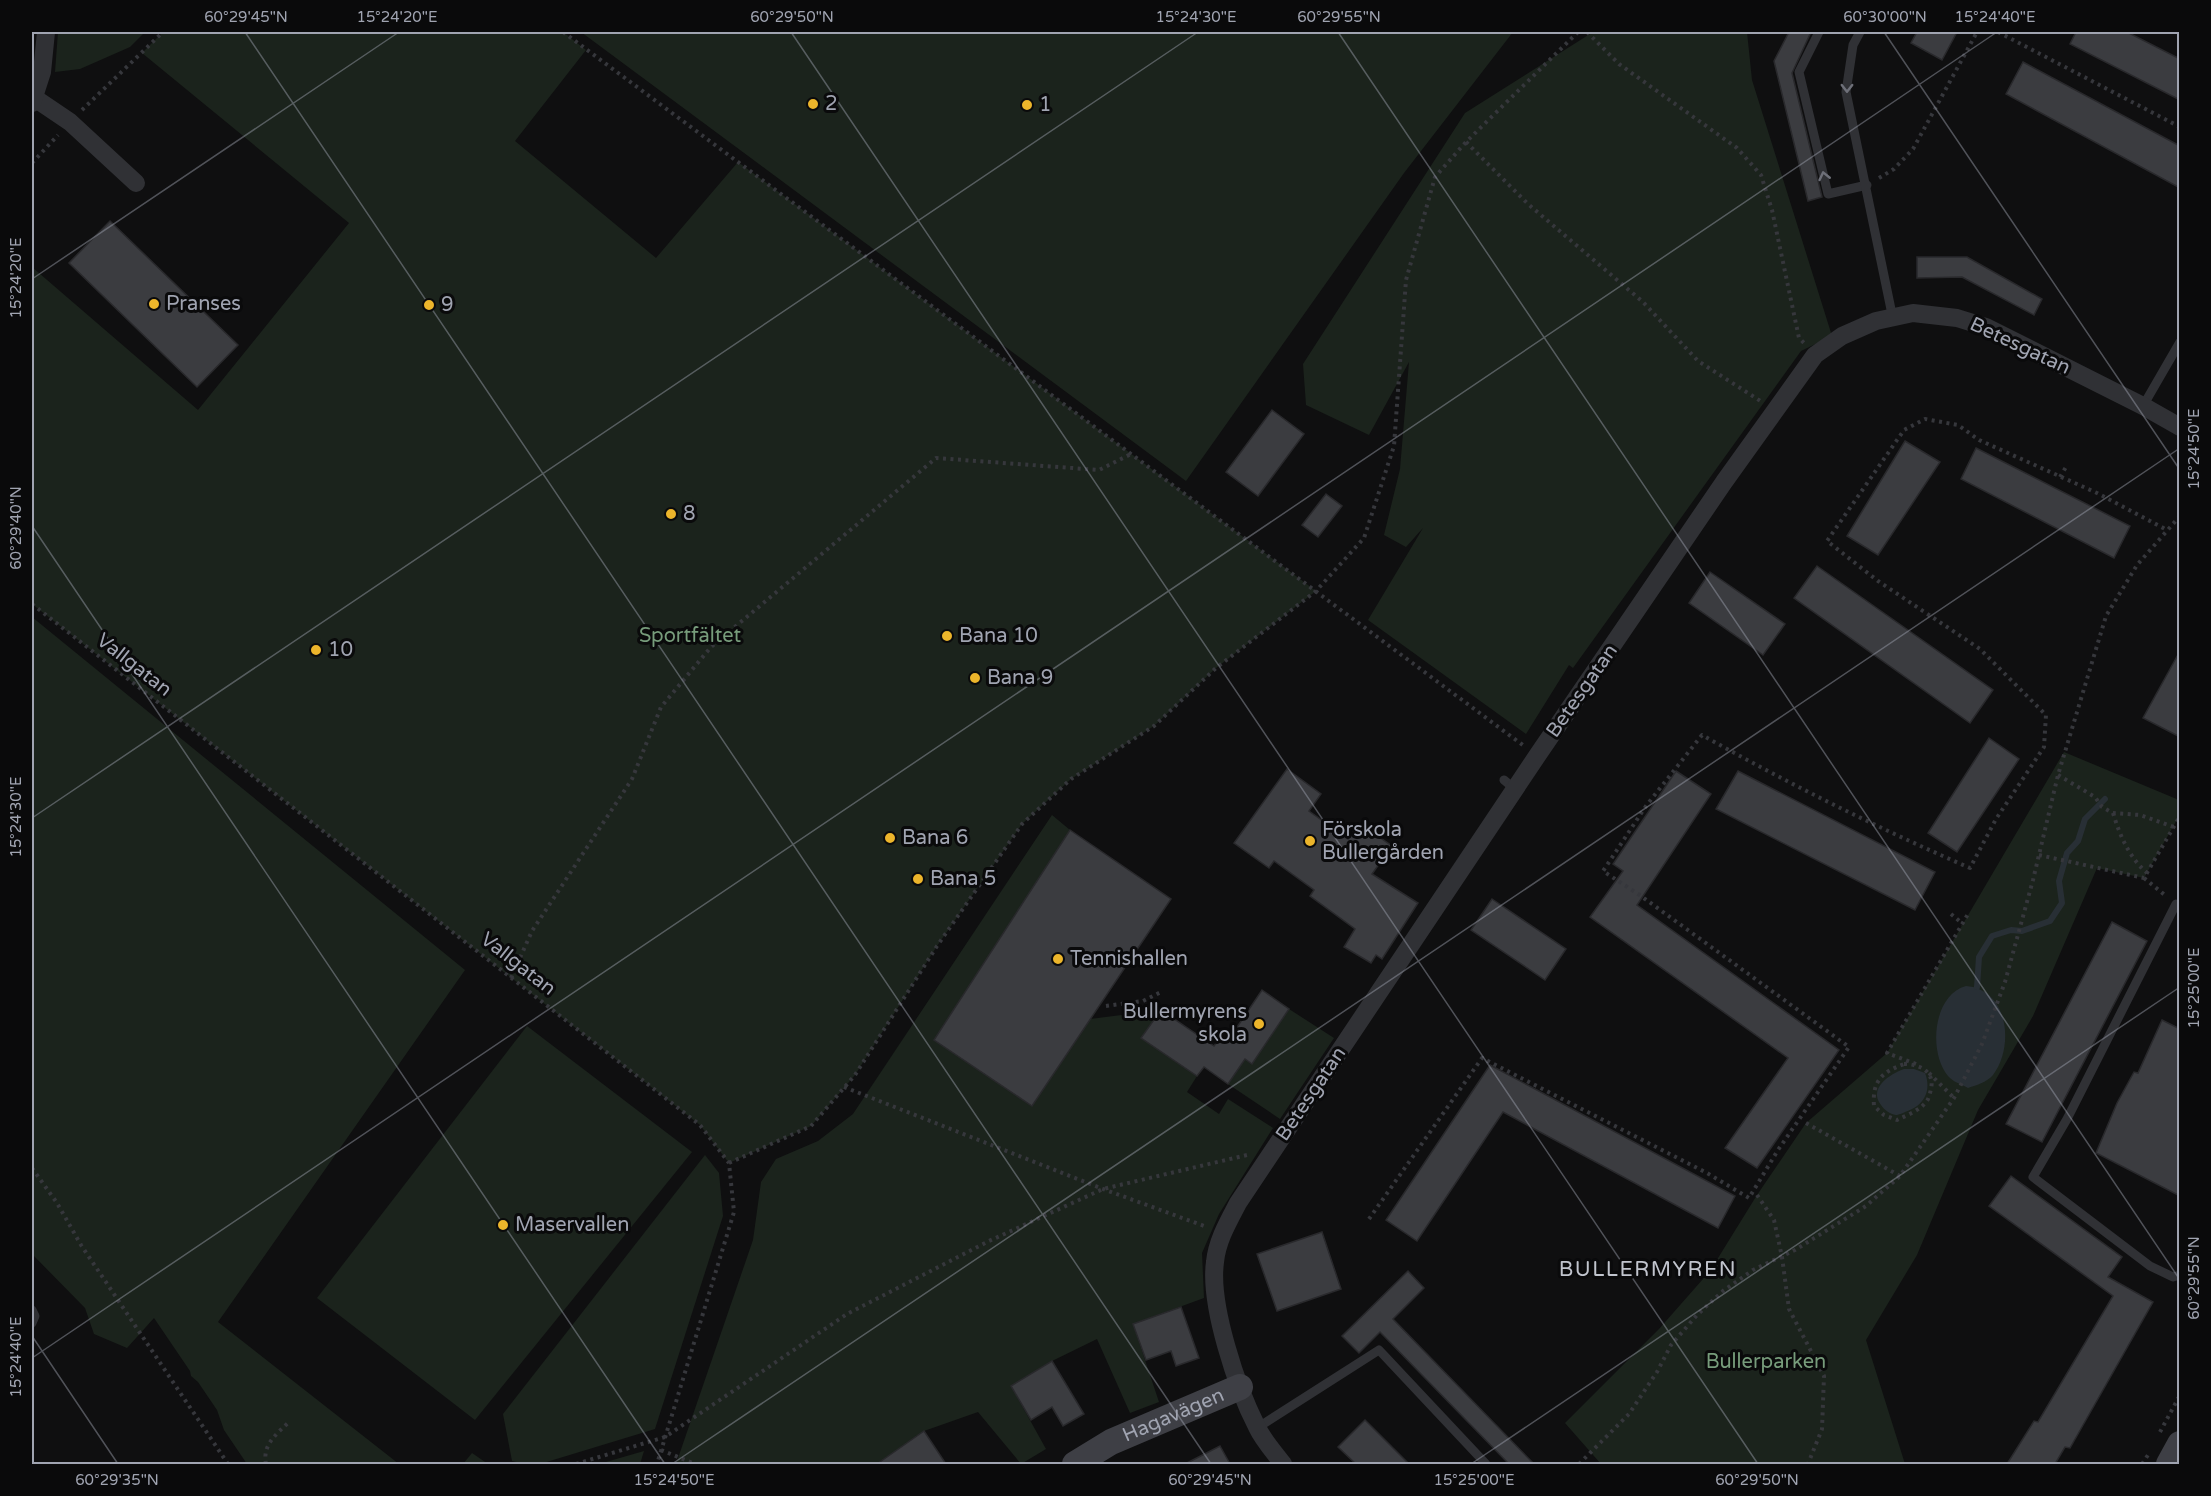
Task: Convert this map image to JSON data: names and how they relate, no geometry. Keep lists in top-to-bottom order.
{
  "streets": {
    "street": ["Betesgatan", "Hagavägen"],
    "path": ["Vallgatan"]
  },
  "crossings": [
    ["Betesgatan", "Hagavägen"]
  ],
  "districts": ["BULLERMYREN"],
  "parks": ["Sportfältet", "Bullerparken"],
  "places": [
    "2",
    "1",
    "Pranses",
    "9",
    "8",
    "Bana 10",
    "10",
    "Bana 9",
    "Bana 6",
    "Förskola Bullergården",
    "Bana 5",
    "Tennishallen",
    "Bullermyrens skola",
    "Maservallen"
  ],
  "coordinates": [
    "60°29'45\"N",
    "15°24'20\"E",
    "60°29'50\"N",
    "15°24'30\"E",
    "60°29'55\"N",
    "60°30'00\"N",
    "15°24'40\"E",
    "15°24'50\"E",
    "60°29'40\"N",
    "15°25'00\"E",
    "60°29'35\"N"
  ]
}
